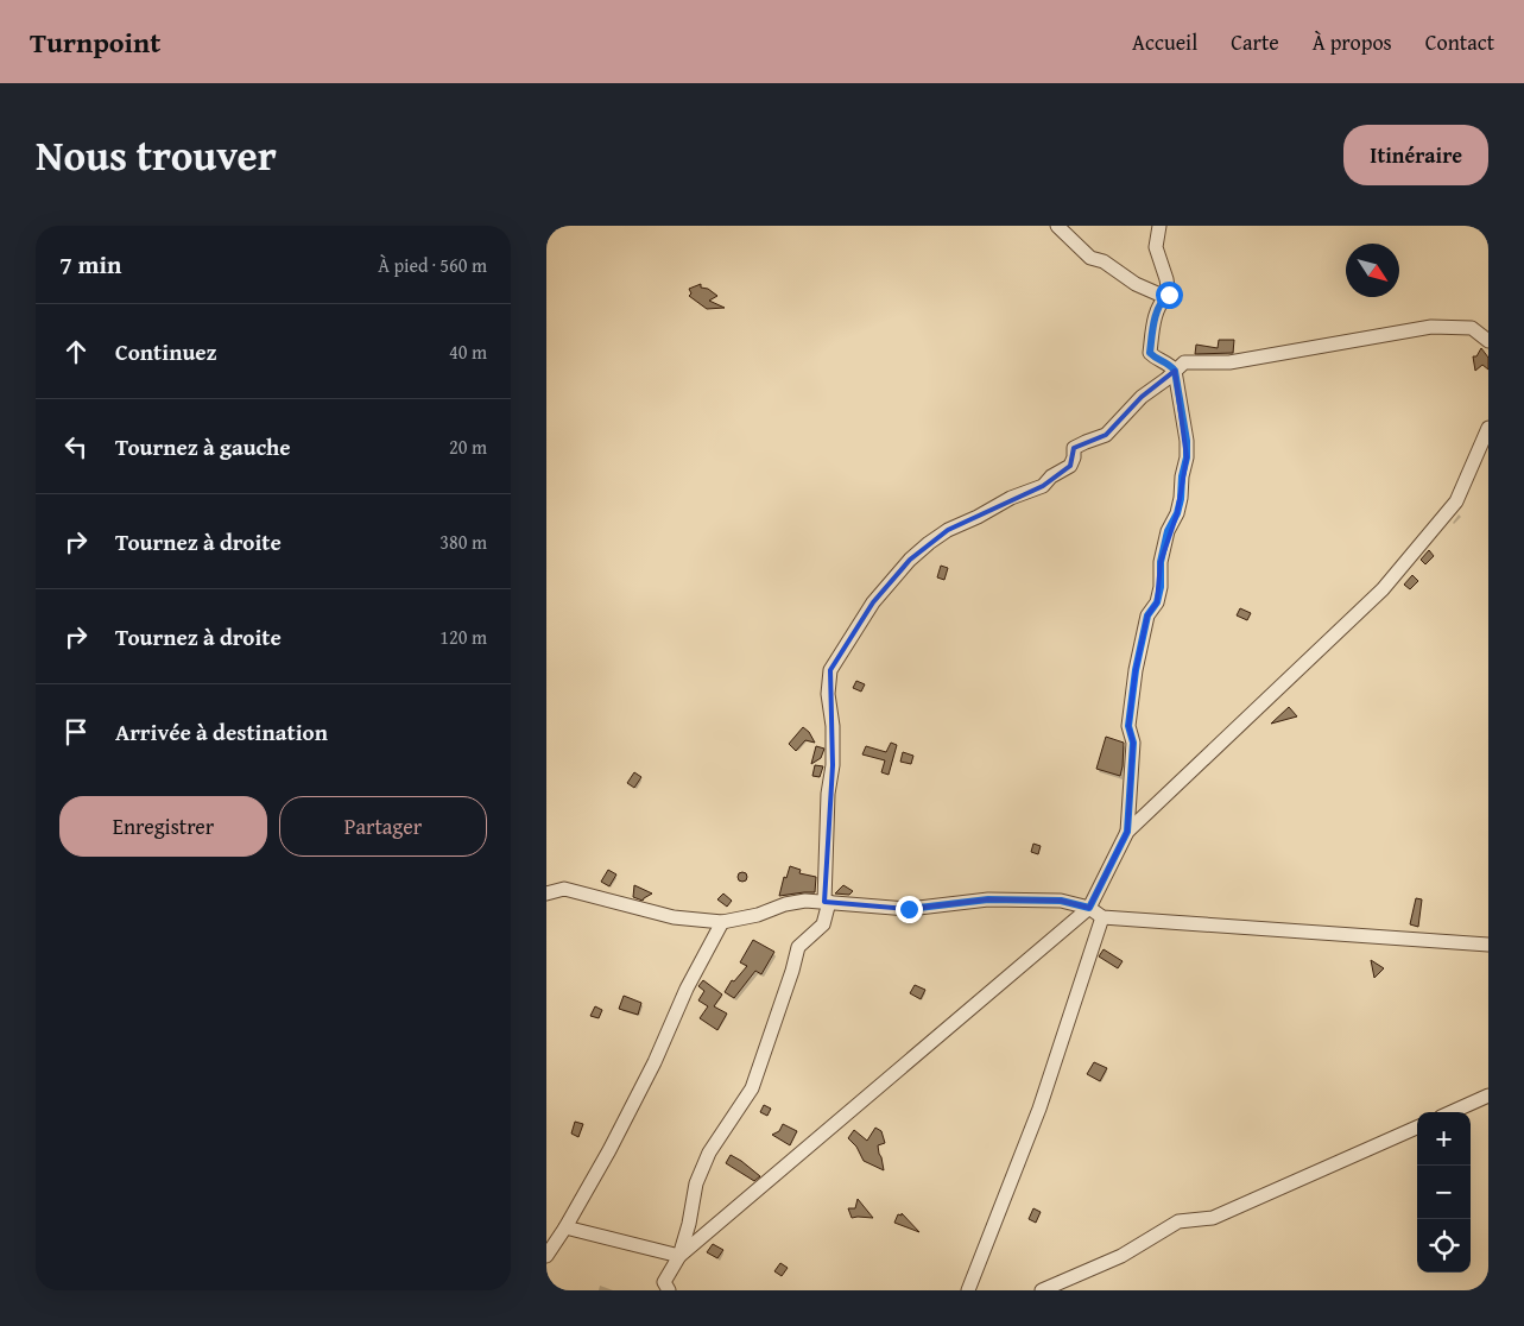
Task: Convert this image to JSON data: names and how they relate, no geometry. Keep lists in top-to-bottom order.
{
  "north": "bottom right",
  "page": {
    "header": "Turnpoint",
    "nav": [
      "Accueil",
      "Carte",
      "À propos",
      "Contact"
    ],
    "title": "Nous trouver",
    "buttons": [
      "Itinéraire",
      ["Enregistrer", "Partager"]
    ],
    "heading": ["7 min", "À pied · 560 m"],
    "list": [
      ["Continuez", "40 m"],
      ["Tournez à gauche", "20 m"],
      ["Tournez à droite", "380 m"],
      ["Tournez à droite", "120 m"],
      "Arrivée à destination"
    ],
    "map_buttons": ["+", "−"]
  }
}
